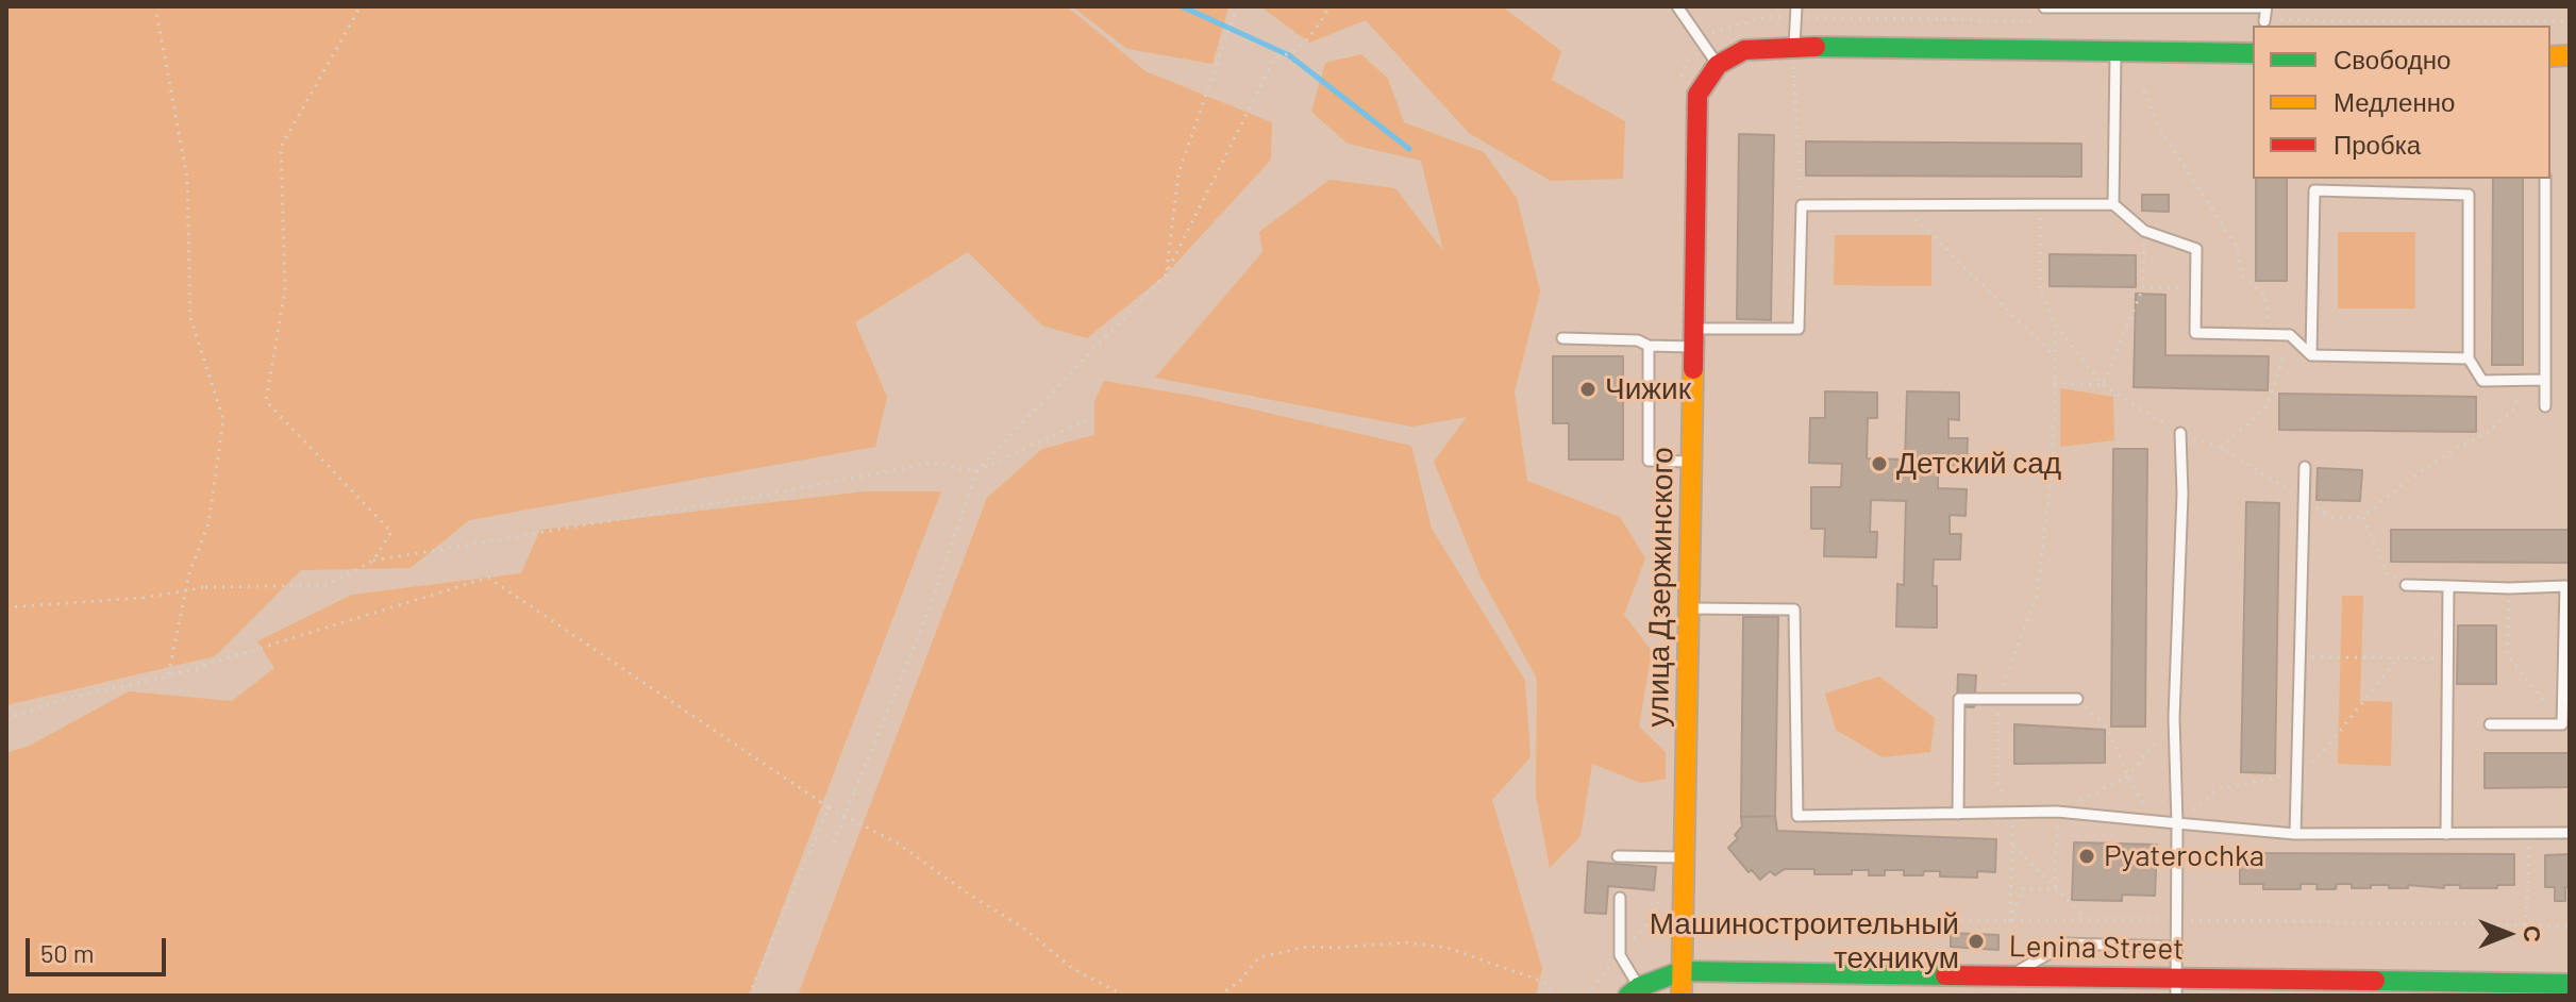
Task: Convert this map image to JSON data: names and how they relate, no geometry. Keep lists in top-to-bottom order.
{
  "streets": {
    "main road": ["улица Дзержинского", "Lenina Street"]
  },
  "crossings": [
    ["улица Дзержинского", "Lenina Street"]
  ],
  "places": [
    "Чижик",
    "Детский сад",
    "Pyaterochka",
    "Машиностроительный техникум"
  ],
  "legend": ["Свободно", "Медленно", "Пробка"],
  "scale_bar": "50 m",
  "north": "right"
}
